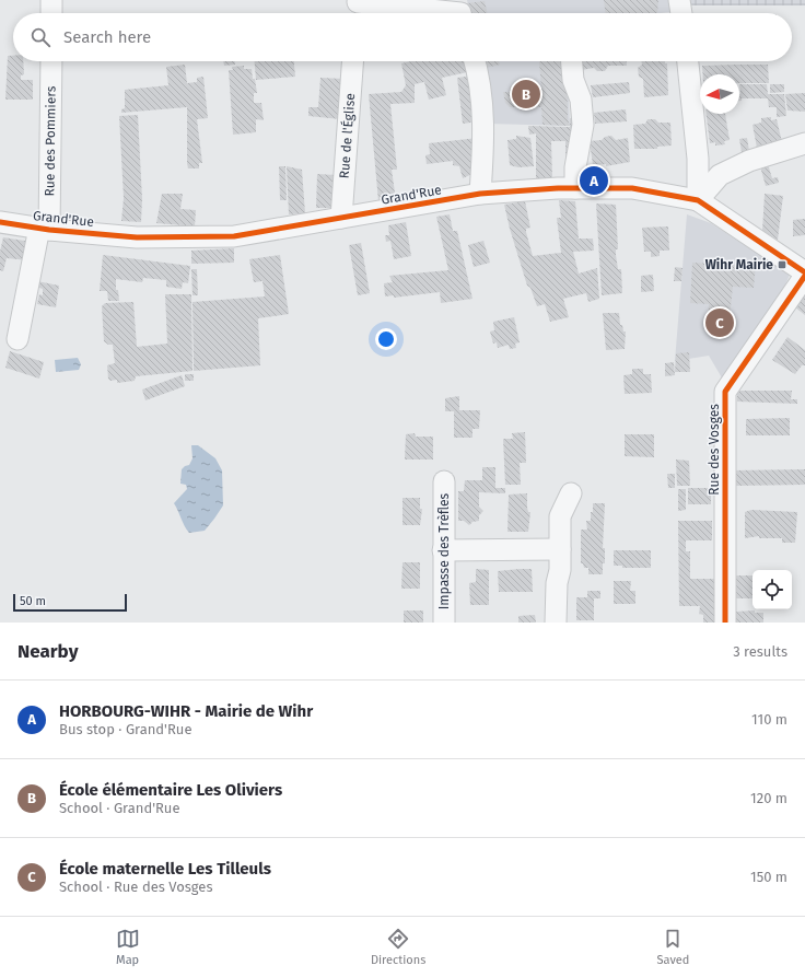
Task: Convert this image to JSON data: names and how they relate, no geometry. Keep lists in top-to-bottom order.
{
  "streets": {
    "street": [
      "Rue de l'Église",
      "Rue des Pommiers",
      "Grand'Rue",
      "Rue des Vosges",
      "Impasse des Trèfles"
    ]
  },
  "crossings": [
    ["Rue de l'Église", "Grand'Rue"],
    ["Rue des Pommiers", "Grand'Rue"],
    ["Grand'Rue", "Rue des Vosges"]
  ],
  "places": {
    "transit": ["Wihr Mairie"]
  },
  "scale_bar": "50 m",
  "north": "left",
  "page": {
    "search": "Search here",
    "pins": ["B", "A", "C"],
    "scale": "50 m",
    "heading": ["Nearby", "3 results"],
    "list": [
      {
        "mark": "A",
        "name": "HORBOURG-WIHR - Mairie de Wihr",
        "note": "Bus stop · Grand'Rue",
        "value": "110 m"
      },
      {
        "mark": "B",
        "name": "École élémentaire Les Oliviers",
        "note": "School · Grand'Rue",
        "value": "120 m"
      },
      {
        "mark": "C",
        "name": "École maternelle Les Tilleuls",
        "note": "School · Rue des Vosges",
        "value": "150 m"
      }
    ],
    "nav": ["Map", "Directions", "Saved"]
  }
}
